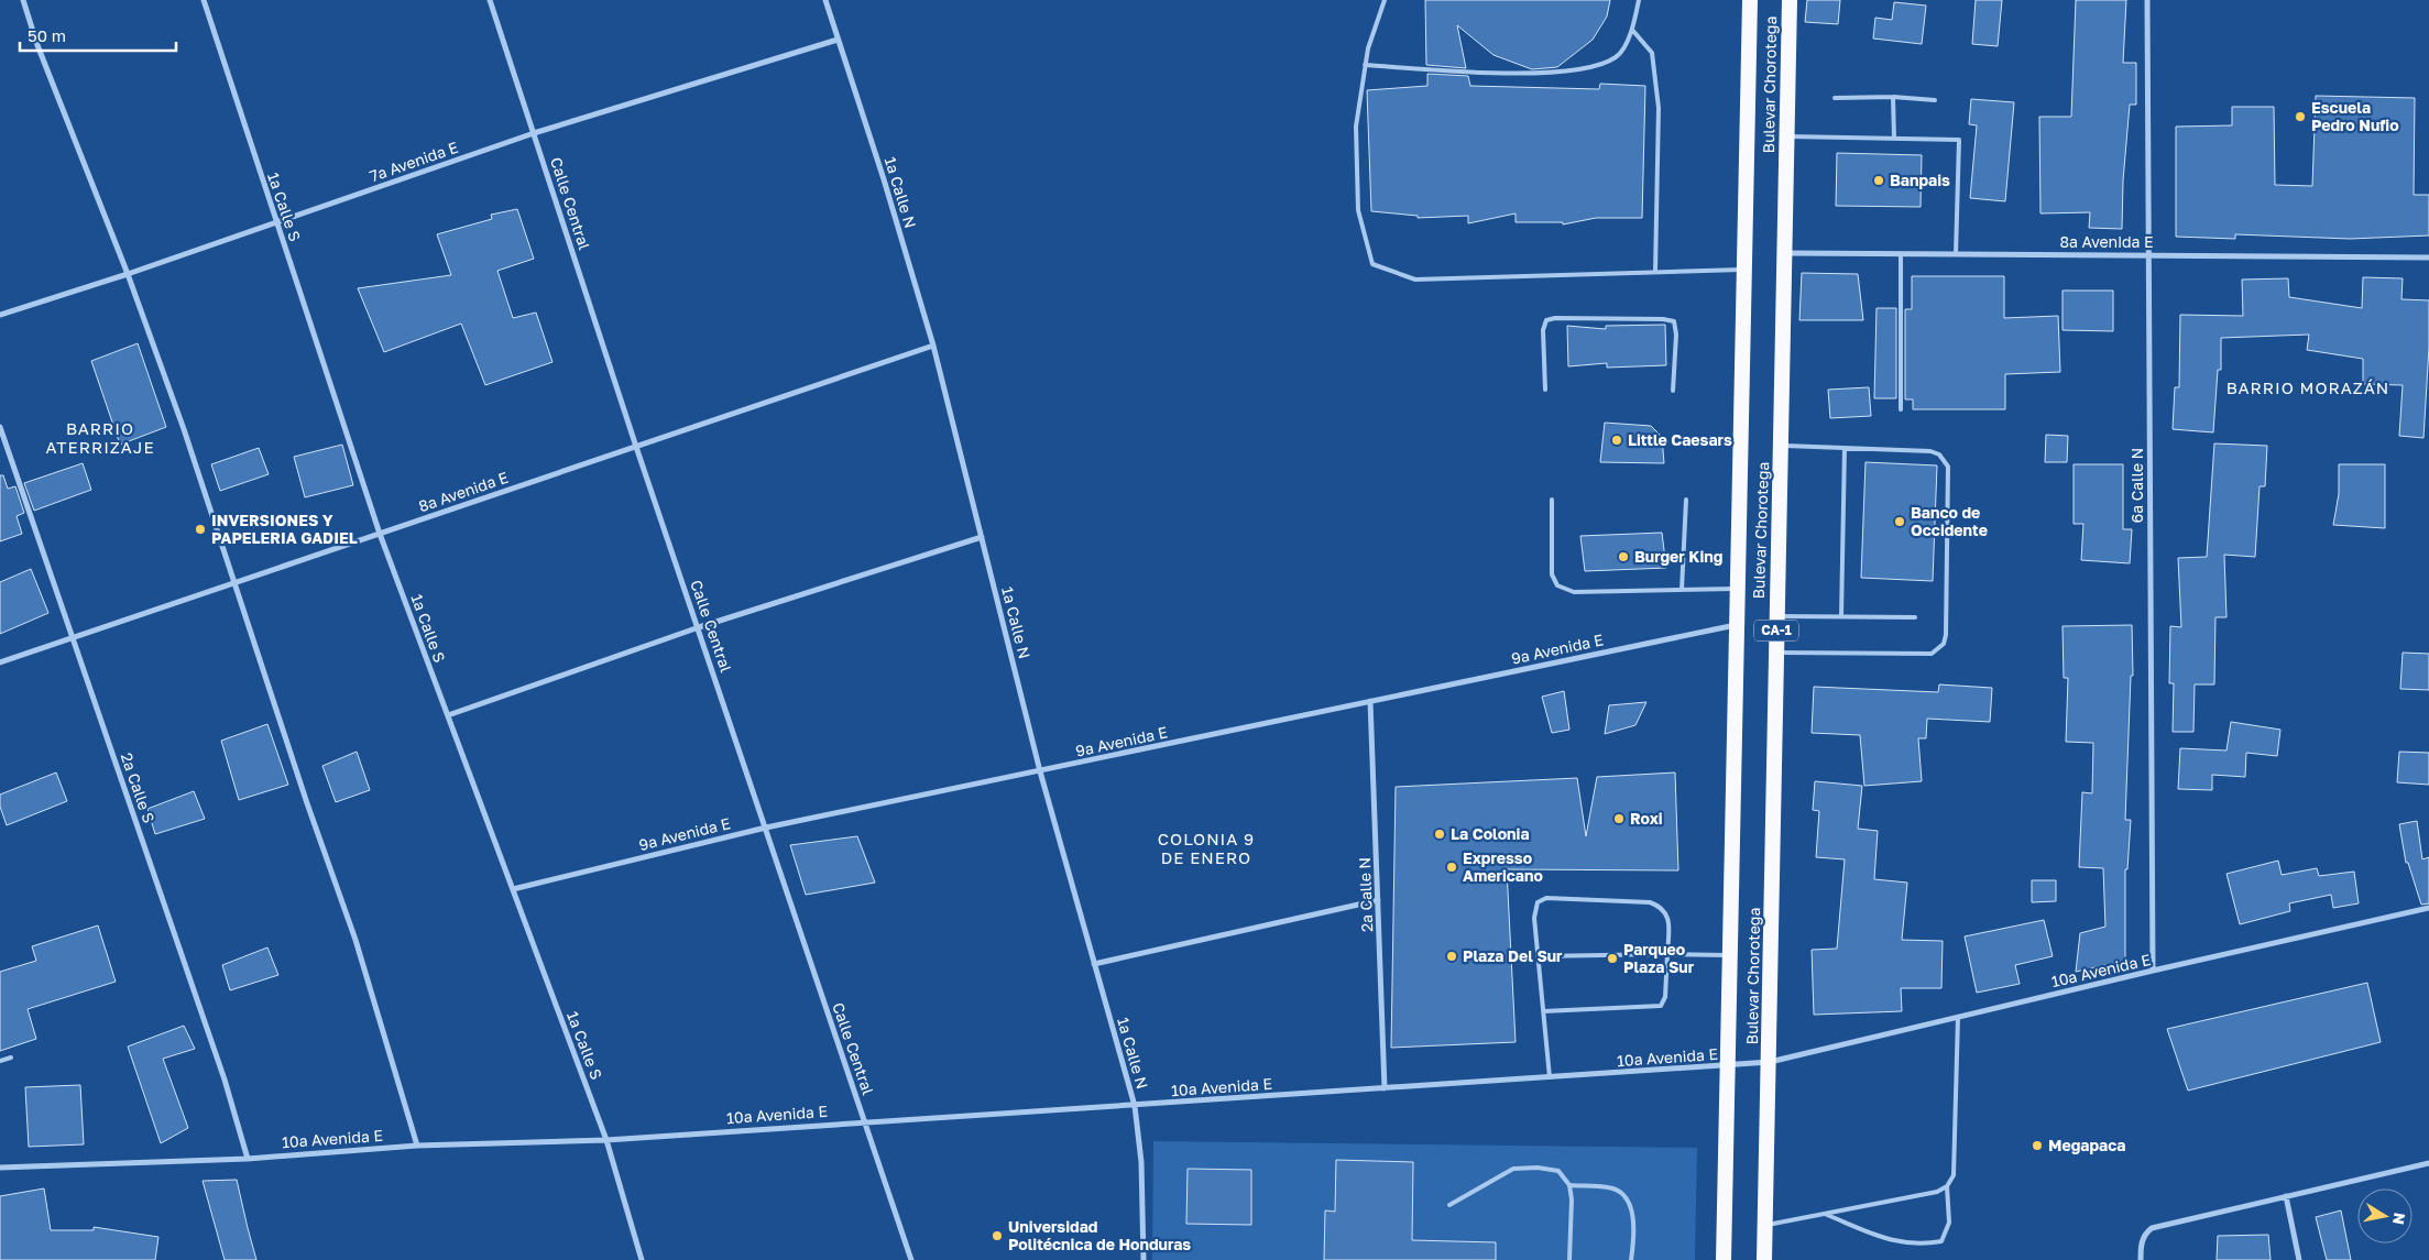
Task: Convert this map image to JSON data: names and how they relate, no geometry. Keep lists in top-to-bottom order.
{
  "streets": {
    "highway": ["Bulevar Chorotega", "CA-1"],
    "street": [
      "7a Avenida E",
      "1a Calle N",
      "Calle Central",
      "1a Calle S",
      "8a Avenida E",
      "6a Calle N",
      "9a Avenida E",
      "2a Calle S",
      "2a Calle N",
      "10a Avenida E"
    ]
  },
  "crossings": [
    ["Bulevar Chorotega", "8a Avenida E"],
    ["Bulevar Chorotega", "9a Avenida E"],
    ["Bulevar Chorotega", "10a Avenida E"],
    ["7a Avenida E", "1a Calle N"],
    ["7a Avenida E", "Calle Central"],
    ["7a Avenida E", "1a Calle S"],
    ["1a Calle N", "8a Avenida E"],
    ["1a Calle N", "9a Avenida E"],
    ["1a Calle N", "10a Avenida E"],
    ["Calle Central", "8a Avenida E"],
    ["Calle Central", "9a Avenida E"],
    ["Calle Central", "10a Avenida E"],
    ["1a Calle S", "8a Avenida E"],
    ["1a Calle S", "9a Avenida E"],
    ["1a Calle S", "10a Avenida E"],
    ["8a Avenida E", "6a Calle N"],
    ["8a Avenida E", "2a Calle S"],
    ["6a Calle N", "10a Avenida E"],
    ["9a Avenida E", "2a Calle N"],
    ["2a Calle S", "10a Avenida E"],
    ["2a Calle N", "10a Avenida E"]
  ],
  "districts": ["BARRIO MORAZÁN", "BARRIO ATERRIZAJE", "COLONIA 9 DE ENERO"],
  "places": [
    "Escuela Pedro Nufio",
    "Banpais",
    "Little Caesars",
    "Banco de Occidente",
    "INVERSIONES Y PAPELERIA GADIEL",
    "Burger King",
    "Roxi",
    "La Colonia",
    "Expresso Americano",
    "Plaza Del Sur",
    "Parqueo Plaza Sur",
    "Megapaca",
    "Universidad Politécnica de Honduras"
  ],
  "scale_bar": "50 m",
  "north": "right"
}
